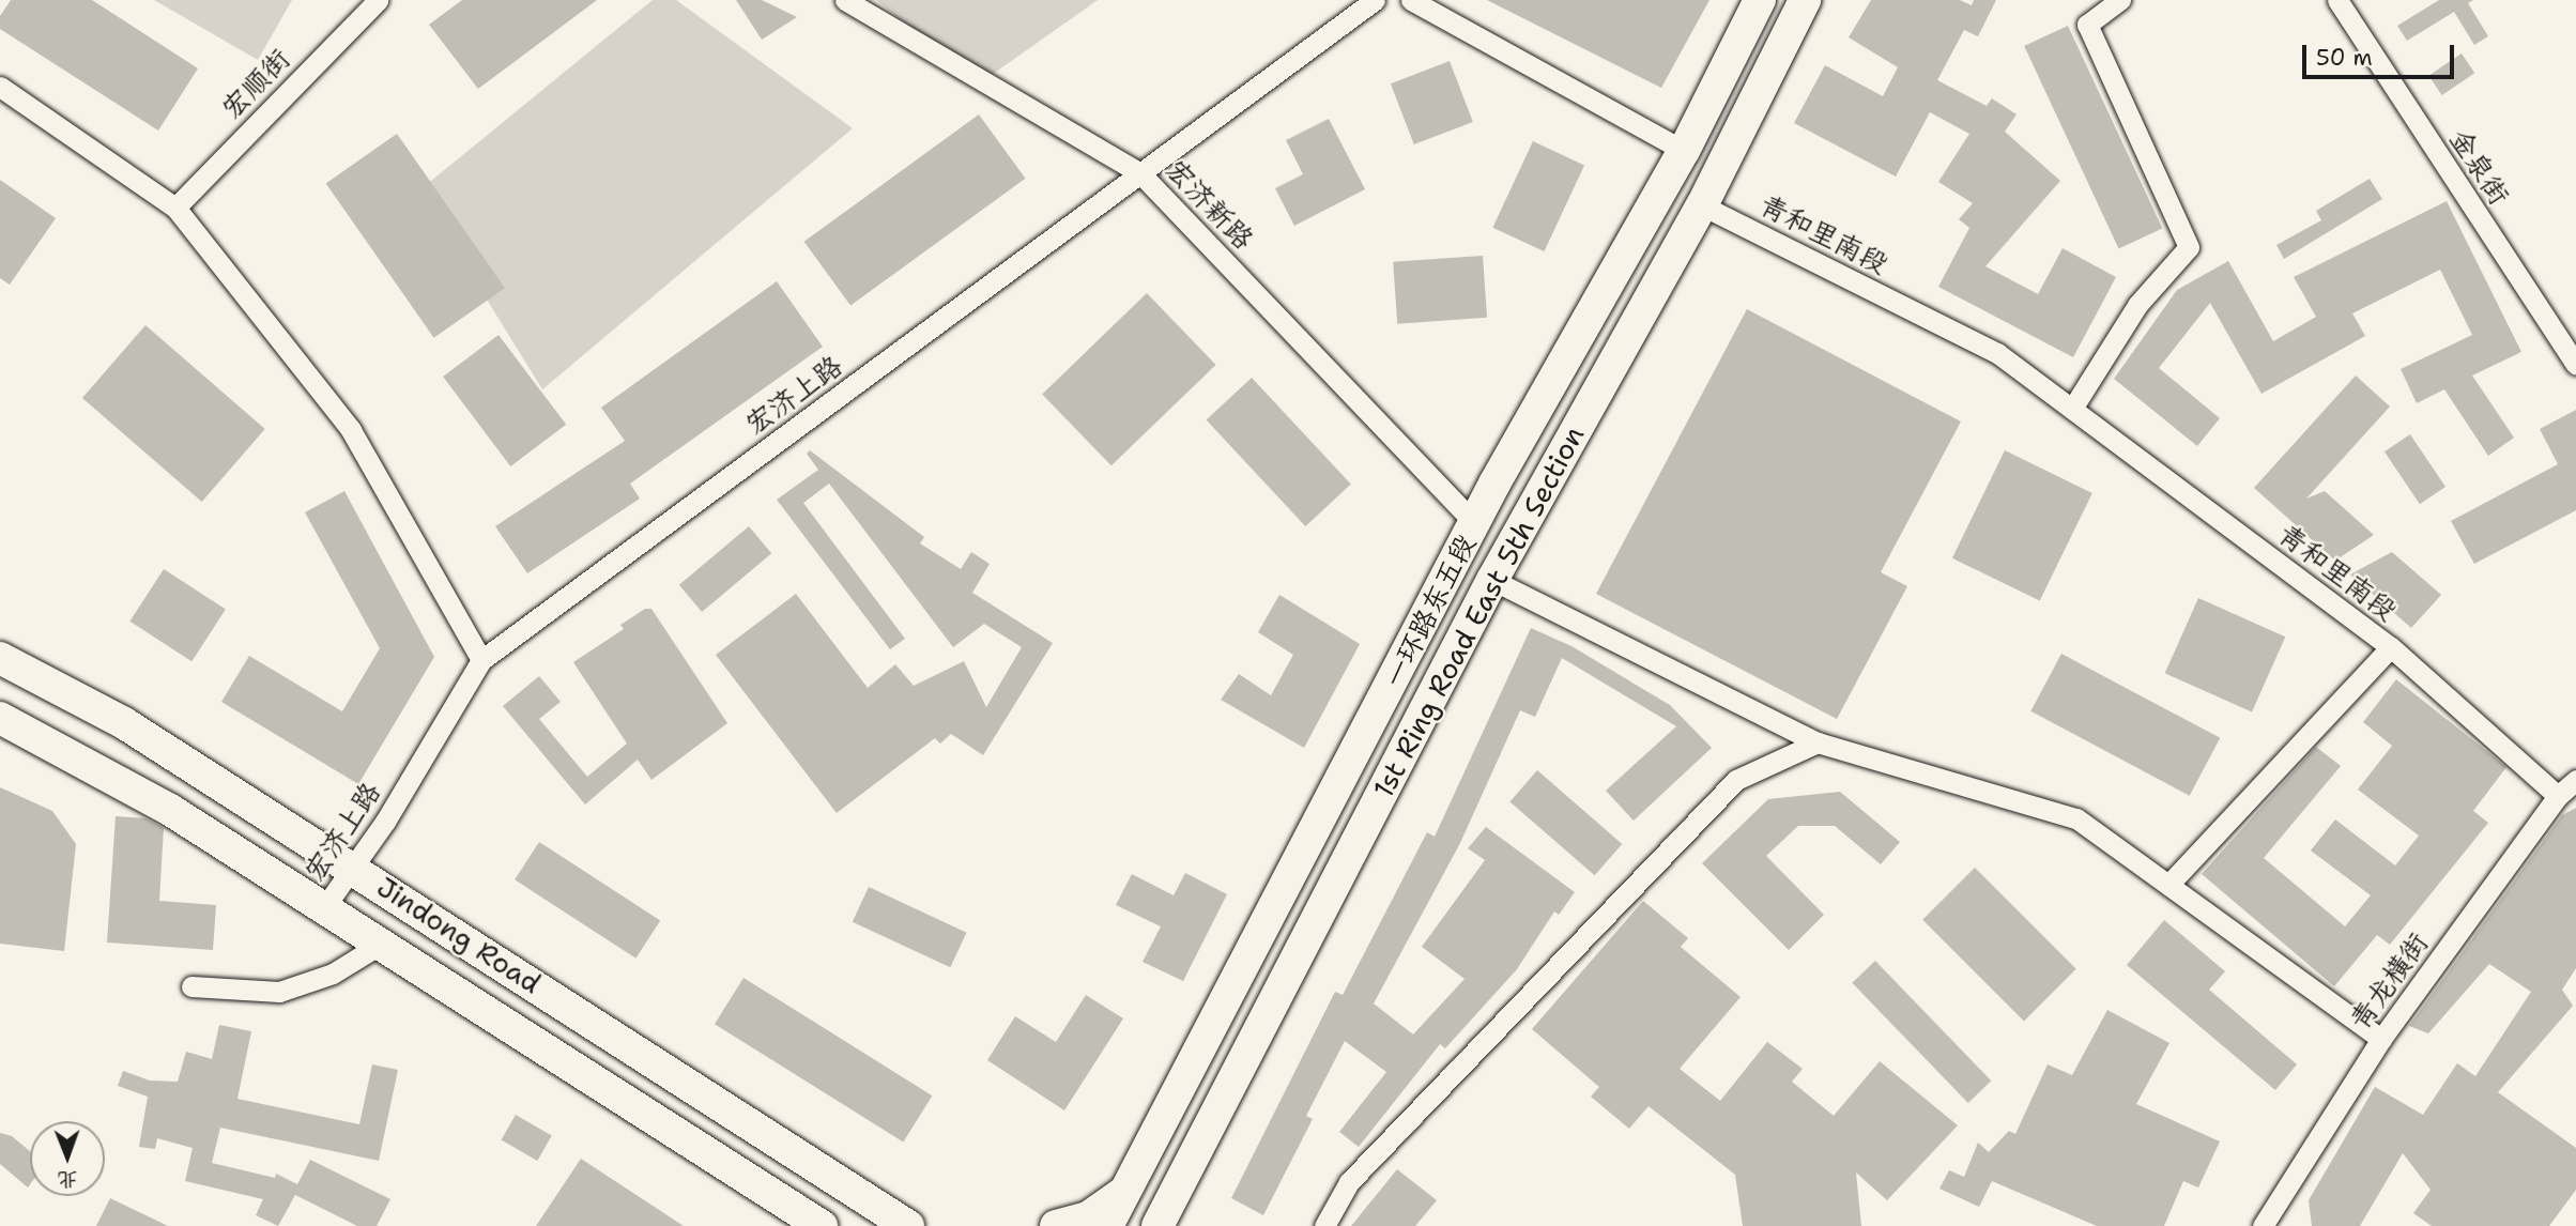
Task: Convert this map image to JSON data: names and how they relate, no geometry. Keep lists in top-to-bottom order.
{
  "streets": {
    "main road": ["一环路东五段", "1st Ring Road East 5th Section", "Jindong Road"],
    "street": [
      "宏顺街",
      "金泉街",
      "宏济新路",
      "青和里南段",
      "宏济上路",
      "青龙横街"
    ]
  },
  "crossings": [
    ["宏济新路", "宏济上路"],
    ["宏济新路", "一环路东五段"],
    ["青和里南段", "1st Ring Road East 5th Section"],
    ["青和里南段", "青龙横街"],
    ["宏济上路", "Jindong Road"]
  ],
  "scale_bar": "50 m",
  "north": "bottom"
}
